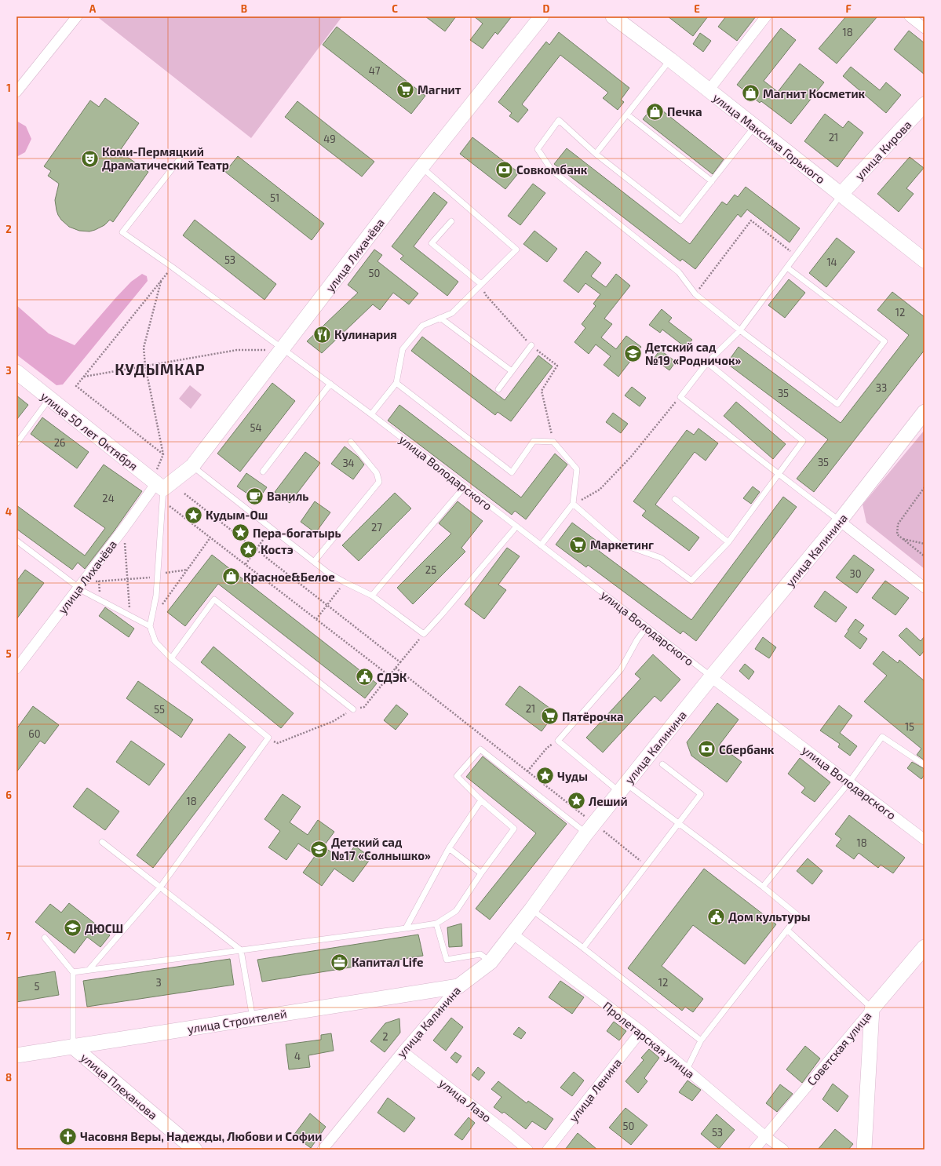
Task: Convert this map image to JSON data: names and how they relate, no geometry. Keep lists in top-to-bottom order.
{
  "streets": {
    "street": [
      "улица Максима Горького",
      "улица Кирова",
      "улица Лихачёва",
      "улица 50 лет Октября",
      "улица Володарского",
      "улица Калинина",
      "улица Строителей",
      "Пролетарская улица",
      "Советская улица",
      "улица Плеханова",
      "улица Ленина",
      "улица Лазо"
    ]
  },
  "crossings": [
    ["улица Максима Горького", "улица Кирова"],
    ["улица Лихачёва", "улица 50 лет Октября"],
    ["улица Лихачёва", "улица Володарского"],
    ["улица Володарского", "улица Калинина"],
    ["улица Калинина", "улица Строителей"],
    ["улица Калинина", "Пролетарская улица"],
    ["улица Калинина", "улица Лазо"],
    ["улица Строителей", "улица Плеханова"],
    ["Пролетарская улица", "Советская улица"],
    ["Пролетарская улица", "улица Ленина"]
  ],
  "districts": ["КУДЫМКАР"],
  "places": {
    "supermarket": ["Магнит", "Маркетинг", "Пятёрочка"],
    "shop": ["Магнит Косметик", "Печка", "Красное&Белое"],
    "theatre": ["Коми-Пермяцкий Драматический Театр"],
    "bank": ["Совкомбанк", "Сбербанк"],
    "restaurant": ["Кулинария"],
    "school or university": ["Детский сад №19 «Родничок»", "Детский сад №17 «Солнышко»", "ДЮСШ"],
    "cafe": ["Ваниль"],
    "place": [
      "Кудым-Ош",
      "Пера-богатырь",
      "Костэ",
      "Чуды",
      "Леший"
    ],
    "public building": ["СДЭК", "Дом культуры"],
    "office": ["Капитал Life"],
    "church": ["Часовня Веры, Надежды, Любови и Софии"]
  },
  "house_numbers": [
    "18",
    "47",
    "21",
    "49",
    "51",
    "53",
    "14",
    "50",
    "12",
    "33",
    "35",
    "54",
    "26",
    "35",
    "34",
    "24",
    "27",
    "25",
    "30",
    "21",
    "55",
    "15",
    "60",
    "18",
    "18",
    "3",
    "12",
    "5",
    "2",
    "4",
    "50",
    "53"
  ],
  "grid": {
    "columns": [
      "A",
      "B",
      "C",
      "D",
      "E",
      "F"
    ],
    "rows": [
      "1",
      "2",
      "3",
      "4",
      "5",
      "6",
      "7",
      "8"
    ]
  }
}
